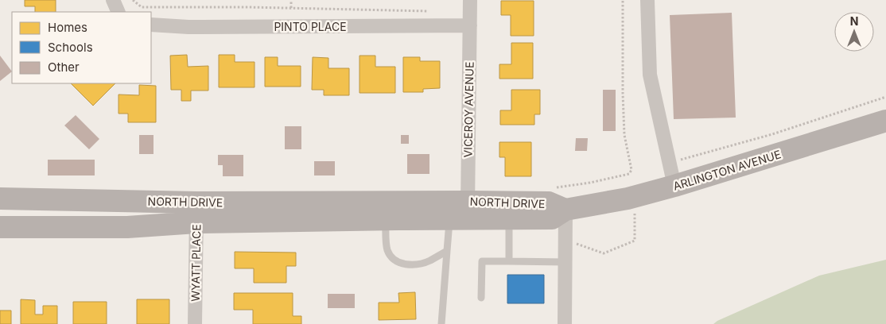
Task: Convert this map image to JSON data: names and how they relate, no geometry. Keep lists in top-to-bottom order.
{
  "streets": {
    "main road": ["ARLINGTON AVENUE", "NORTH DRIVE"],
    "street": ["PINTO PLACE", "VICEROY AVENUE", "WYATT PLACE"]
  },
  "crossings": [
    ["PINTO PLACE", "VICEROY AVENUE"],
    ["VICEROY AVENUE", "NORTH DRIVE"],
    ["ARLINGTON AVENUE", "NORTH DRIVE"],
    ["NORTH DRIVE", "WYATT PLACE"]
  ],
  "legend": ["Homes", "Schools", "Other"],
  "north": "top"
}
